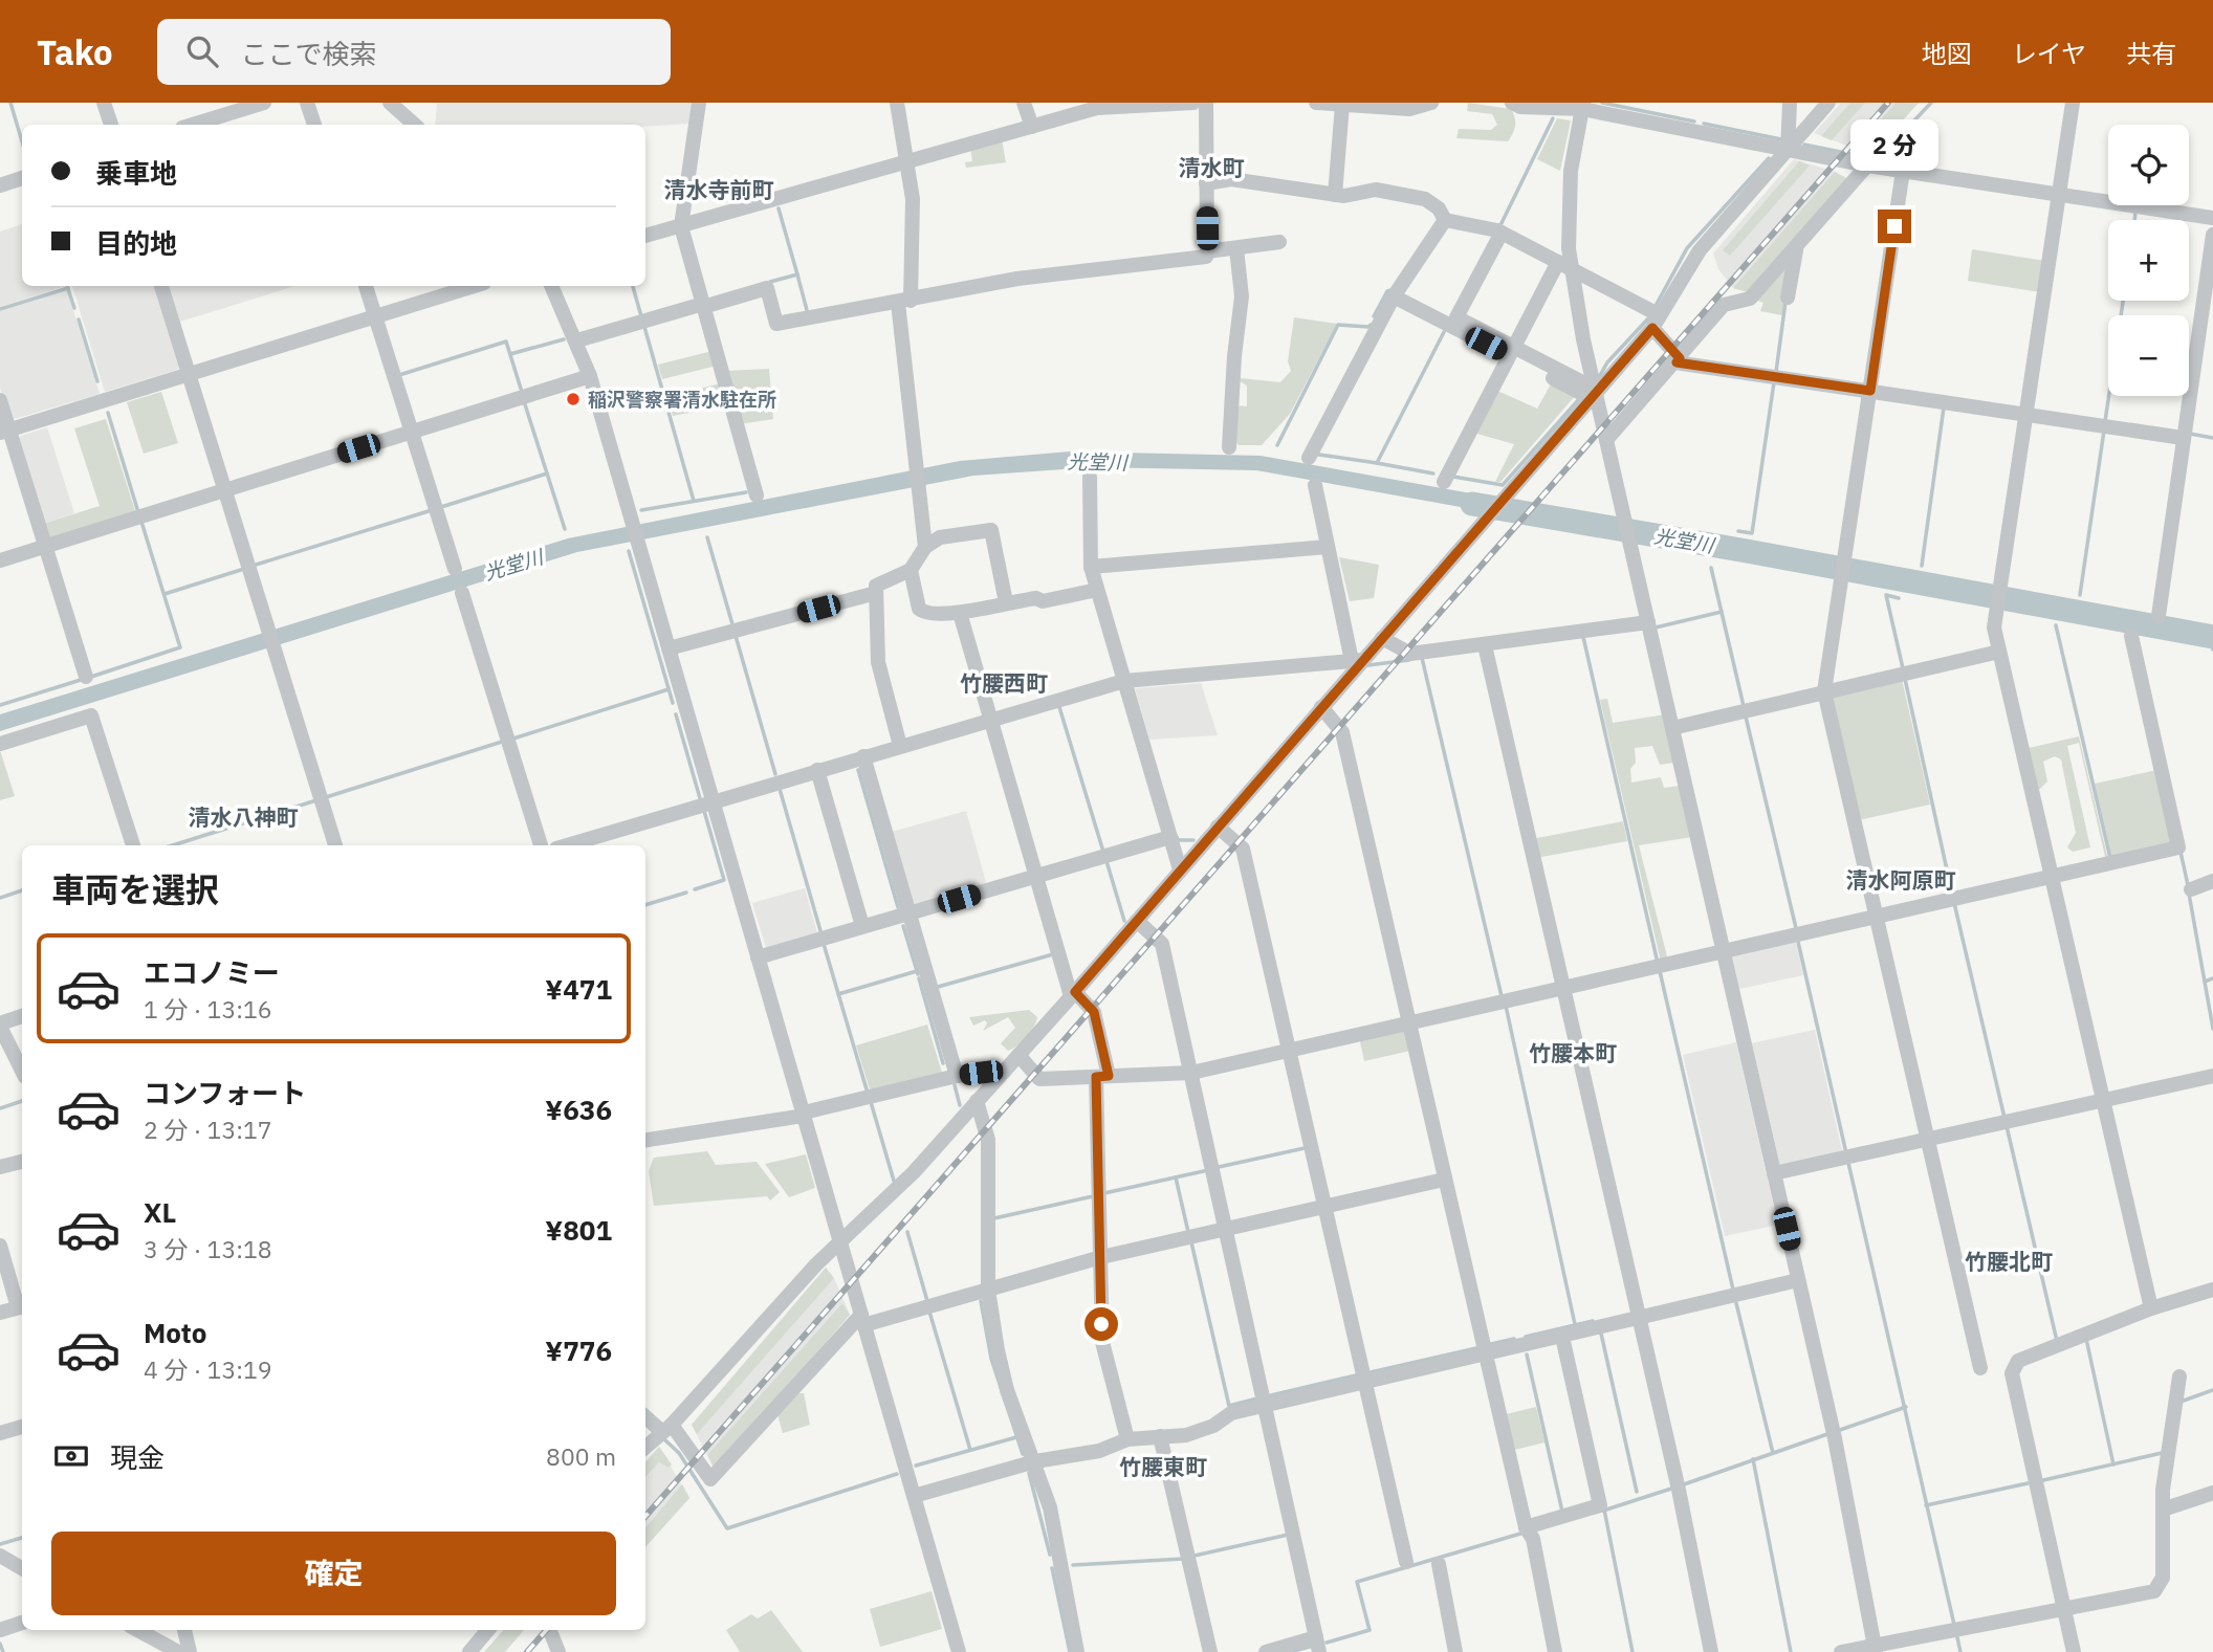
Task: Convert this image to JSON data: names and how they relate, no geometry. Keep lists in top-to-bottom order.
{
  "districts": [
    "清水町",
    "清水寺前町",
    "竹腰西町",
    "清水八神町",
    "清水阿原町",
    "竹腰本町",
    "竹腰北町",
    "竹腰東町"
  ],
  "water": ["光堂川"],
  "places": ["稲沢警察署清水駐在所"],
  "page": {
    "header": "Tako",
    "search": "ここで検索",
    "nav": ["地図", "レイヤ", "共有"],
    "bubble": "2 分",
    "map_buttons": ["+", "−"],
    "banner": ["乗車地", "目的地"],
    "heading": "車両を選択",
    "list": [
      {
        "name": "エコノミー",
        "note": "1 分 · 13:16",
        "value": "¥471"
      },
      {
        "name": "コンフォート",
        "note": "2 分 · 13:17",
        "value": "¥636"
      },
      {
        "name": "XL",
        "note": "3 分 · 13:18",
        "value": "¥801"
      },
      {
        "name": "Moto",
        "note": "4 分 · 13:19",
        "value": "¥776"
      }
    ],
    "pay": ["現金", "800 m"],
    "buttons": "確定"
  }
}
